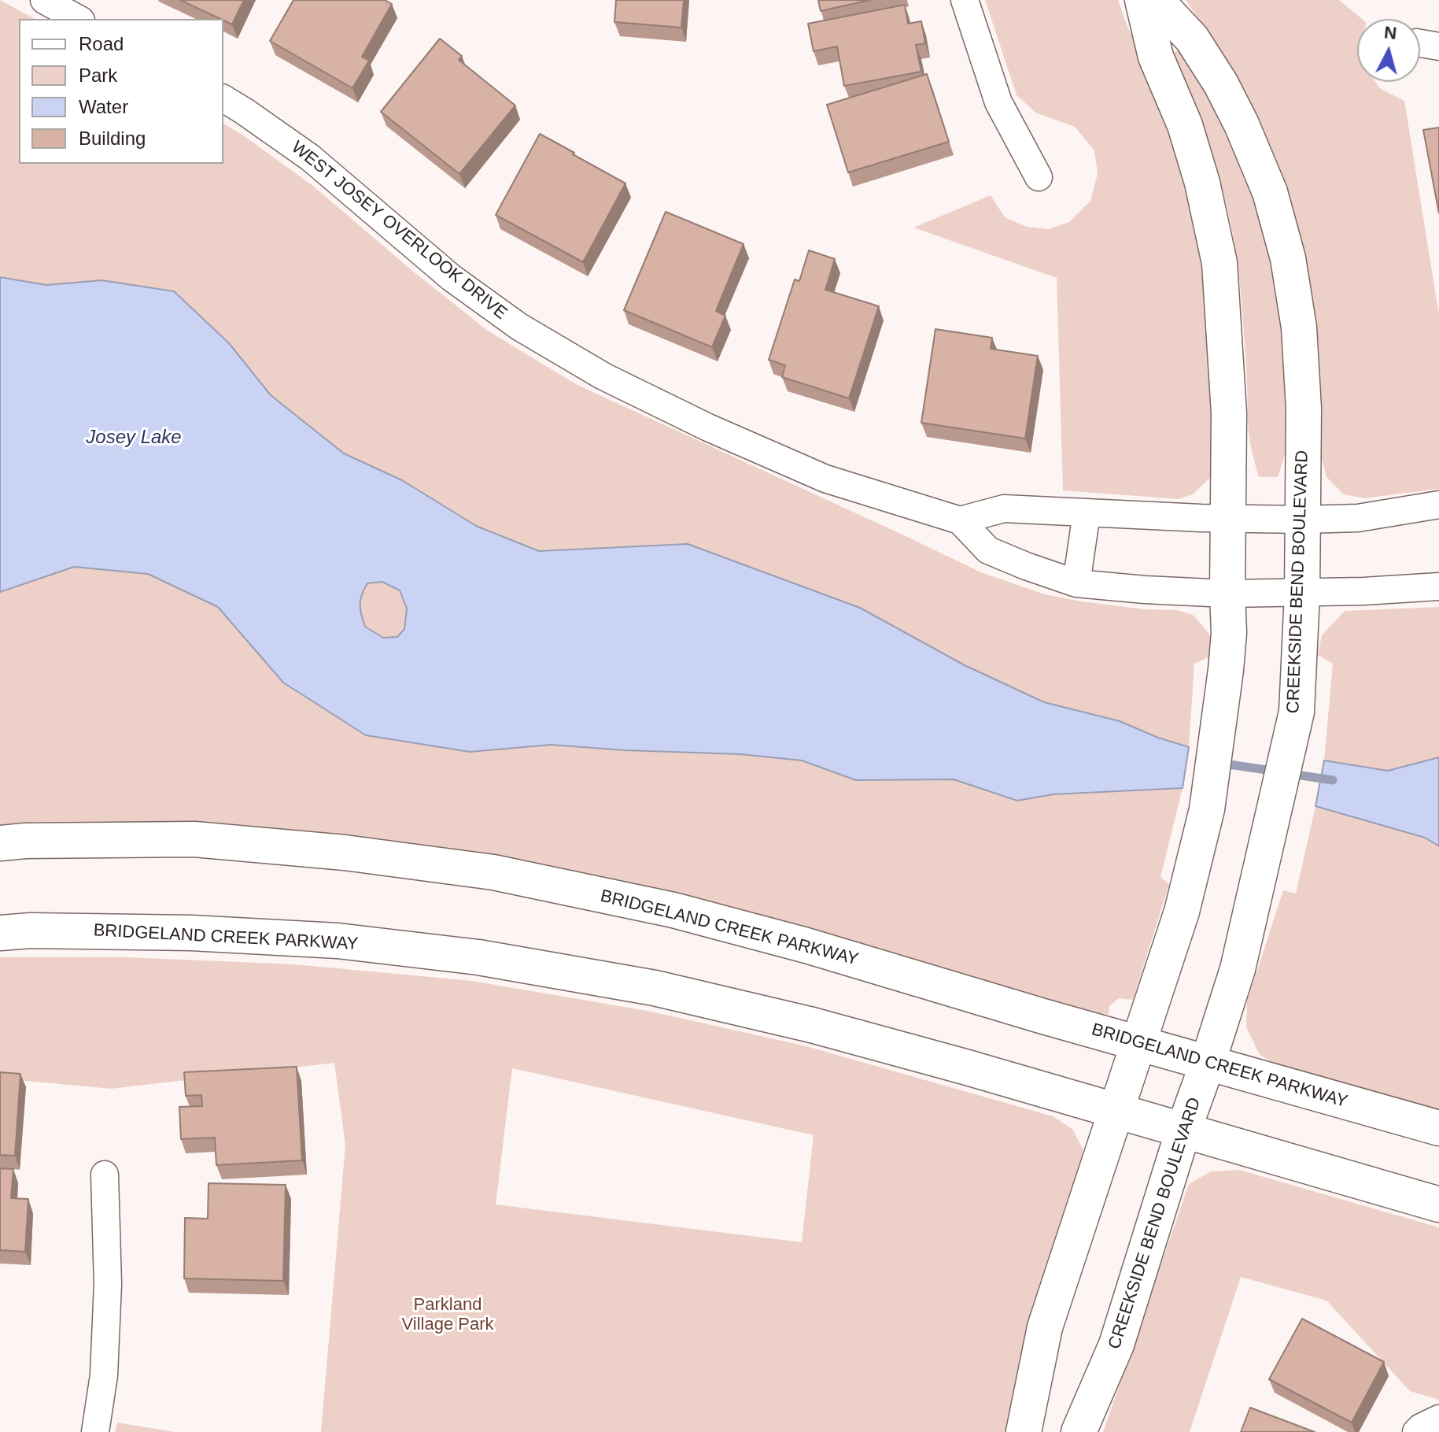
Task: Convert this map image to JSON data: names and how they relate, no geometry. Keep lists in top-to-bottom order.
{
  "streets": {
    "street": ["WEST JOSEY OVERLOOK DRIVE", "CREEKSIDE BEND BOULEVARD", "BRIDGELAND CREEK PARKWAY"]
  },
  "crossings": [
    ["WEST JOSEY OVERLOOK DRIVE", "CREEKSIDE BEND BOULEVARD"],
    ["CREEKSIDE BEND BOULEVARD", "BRIDGELAND CREEK PARKWAY"]
  ],
  "water": ["Josey Lake"],
  "parks": ["Parkland Village Park"],
  "legend": [
    "Road",
    "Park",
    "Water",
    "Building"
  ],
  "north": "top"
}
